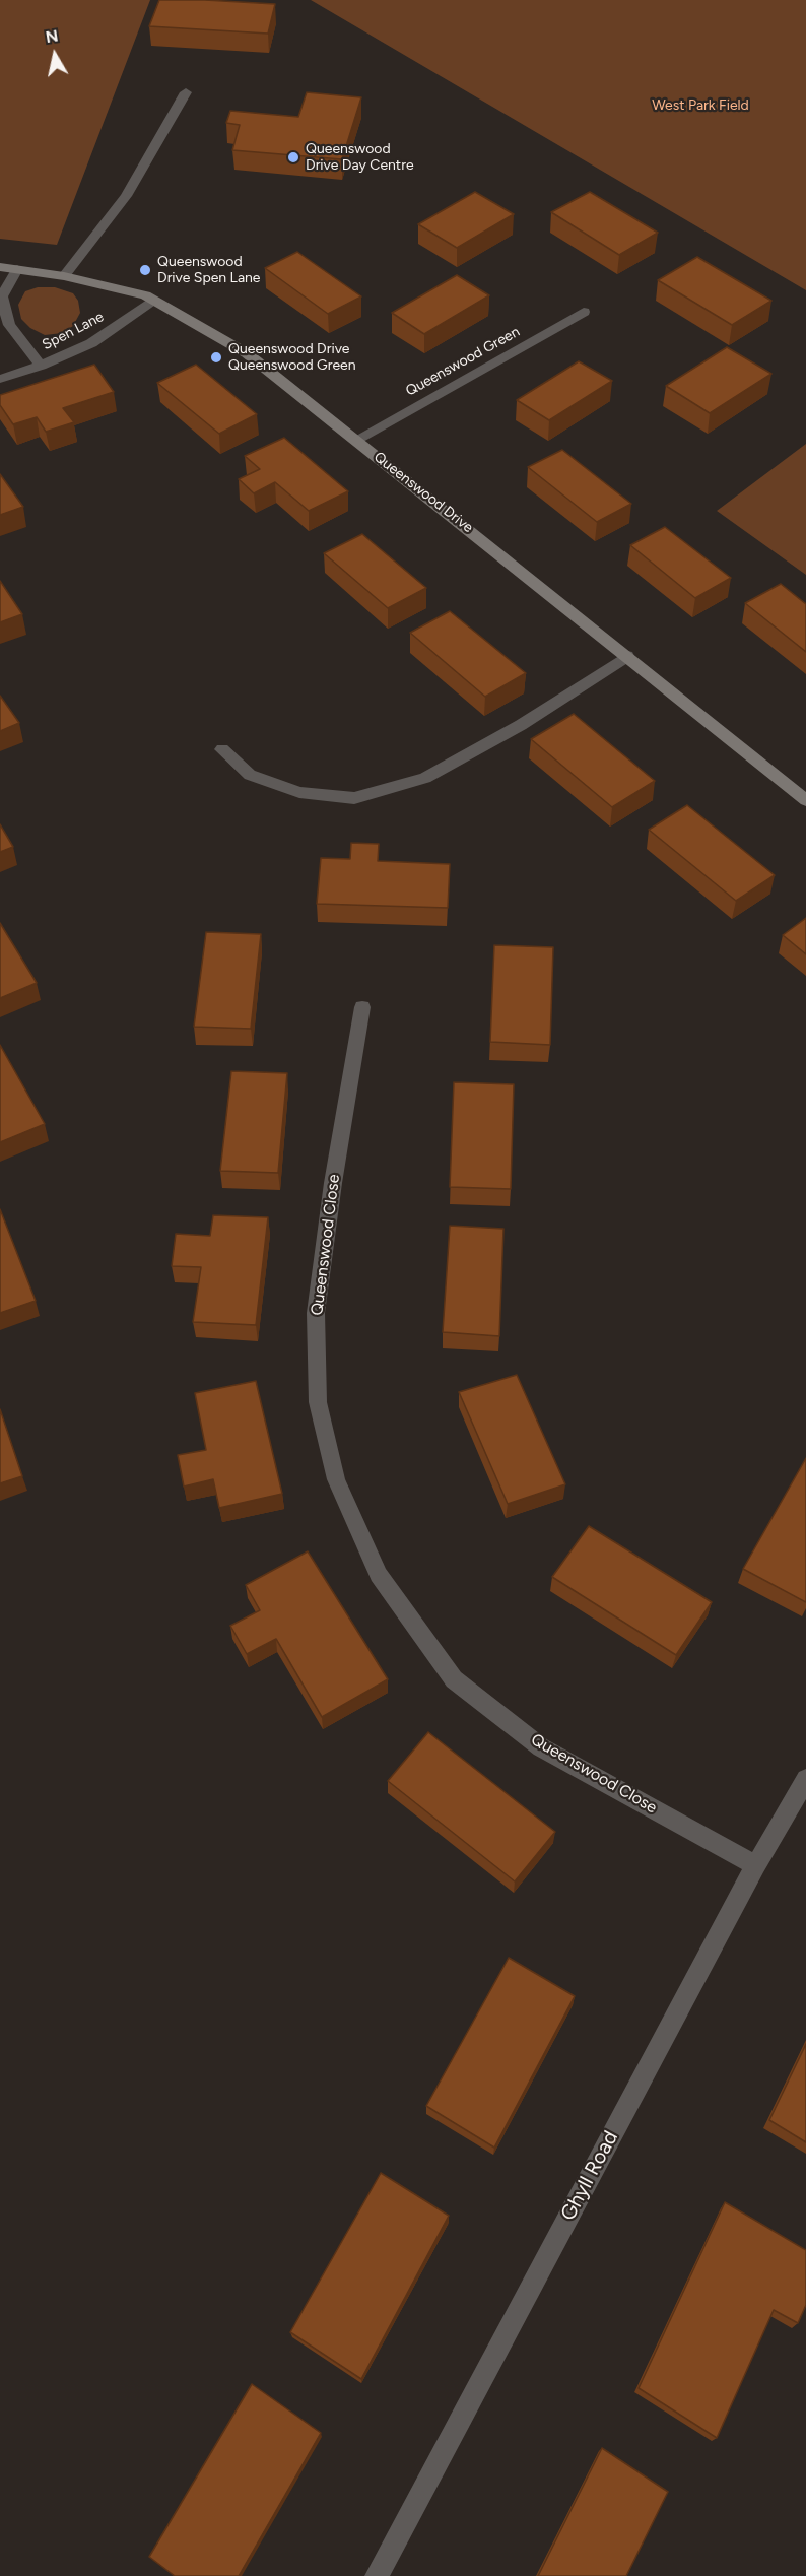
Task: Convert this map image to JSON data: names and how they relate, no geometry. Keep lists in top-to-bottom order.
{
  "streets": {
    "street": [
      "Spen Lane",
      "Queenswood Green",
      "Queenswood Drive",
      "Queenswood Close",
      "Ghyll Road"
    ]
  },
  "crossings": [
    ["Spen Lane", "Queenswood Drive"],
    ["Queenswood Green", "Queenswood Drive"],
    ["Queenswood Close", "Ghyll Road"]
  ],
  "parks": ["West Park Field"],
  "places": ["Queenswood Drive Day Centre", "Queenswood Drive Spen Lane", "Queenswood Drive Queenswood Green"],
  "north": "top"
}
